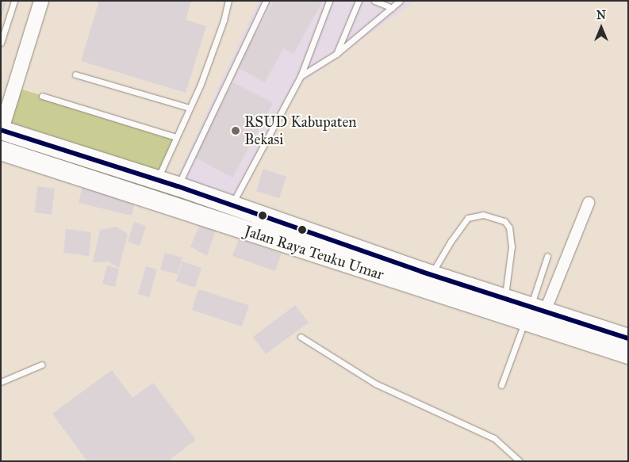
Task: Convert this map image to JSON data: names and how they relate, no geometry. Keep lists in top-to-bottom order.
{
  "streets": {
    "highway": ["Jalan Raya Teuku Umar"]
  },
  "places": ["RSUD Kabupaten Bekasi"],
  "north": "top"
}
